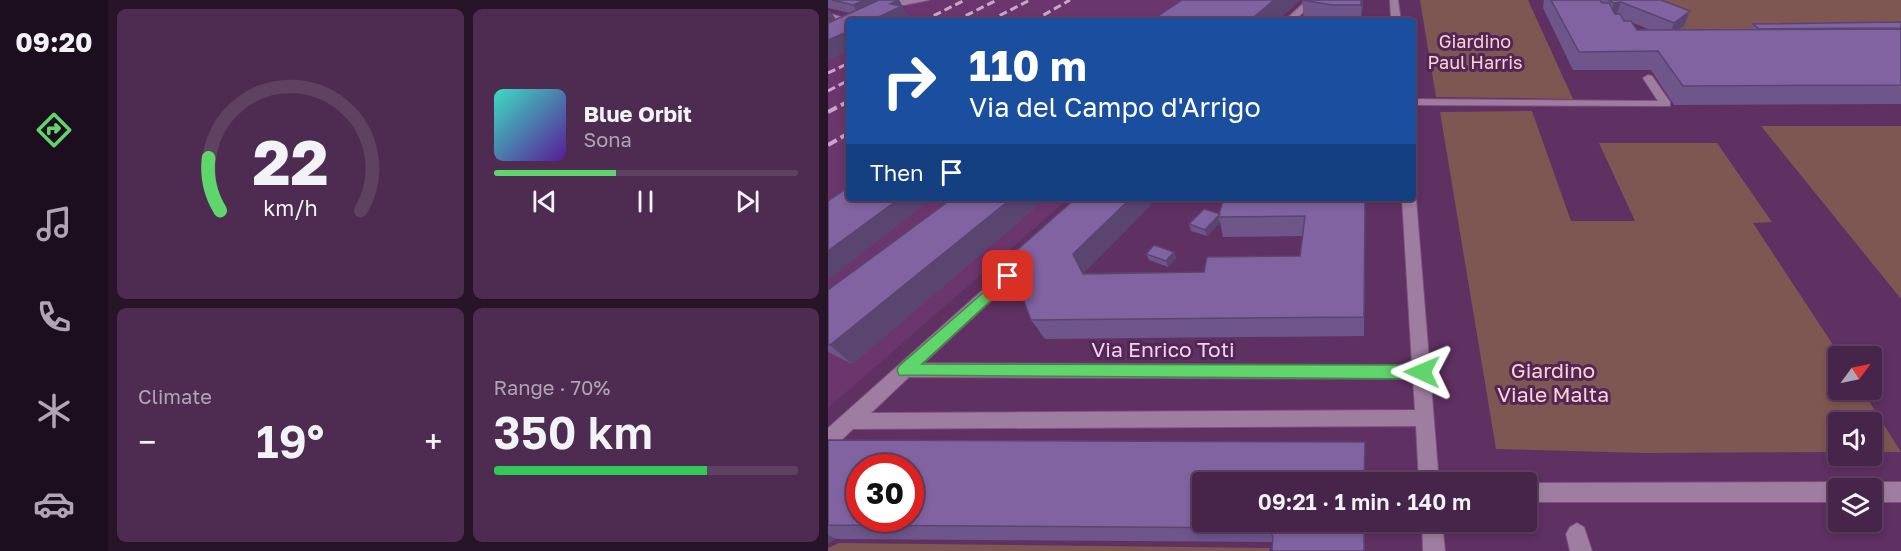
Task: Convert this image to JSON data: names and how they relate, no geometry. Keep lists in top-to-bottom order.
{
  "streets": {
    "street": ["Via Enrico Toti"]
  },
  "parks": ["Giardino Paul Harris", "Giardino Viale Malta"],
  "north": "top right",
  "page": {
    "tabs": "09:20",
    "turn": ["110 m", "Via del Campo d'Arrigo"],
    "song": ["Blue Orbit", "Sona"],
    "then": "Then",
    "tile": [
      "Climate",
      ["Range · 70%", "350 km"]
    ],
    "heat": ["−", "19°", "+"],
    "limit": "30",
    "trip": "09:21 · 1 min · 140 m",
    "gauge": ["22", "km/h"]
  }
}
